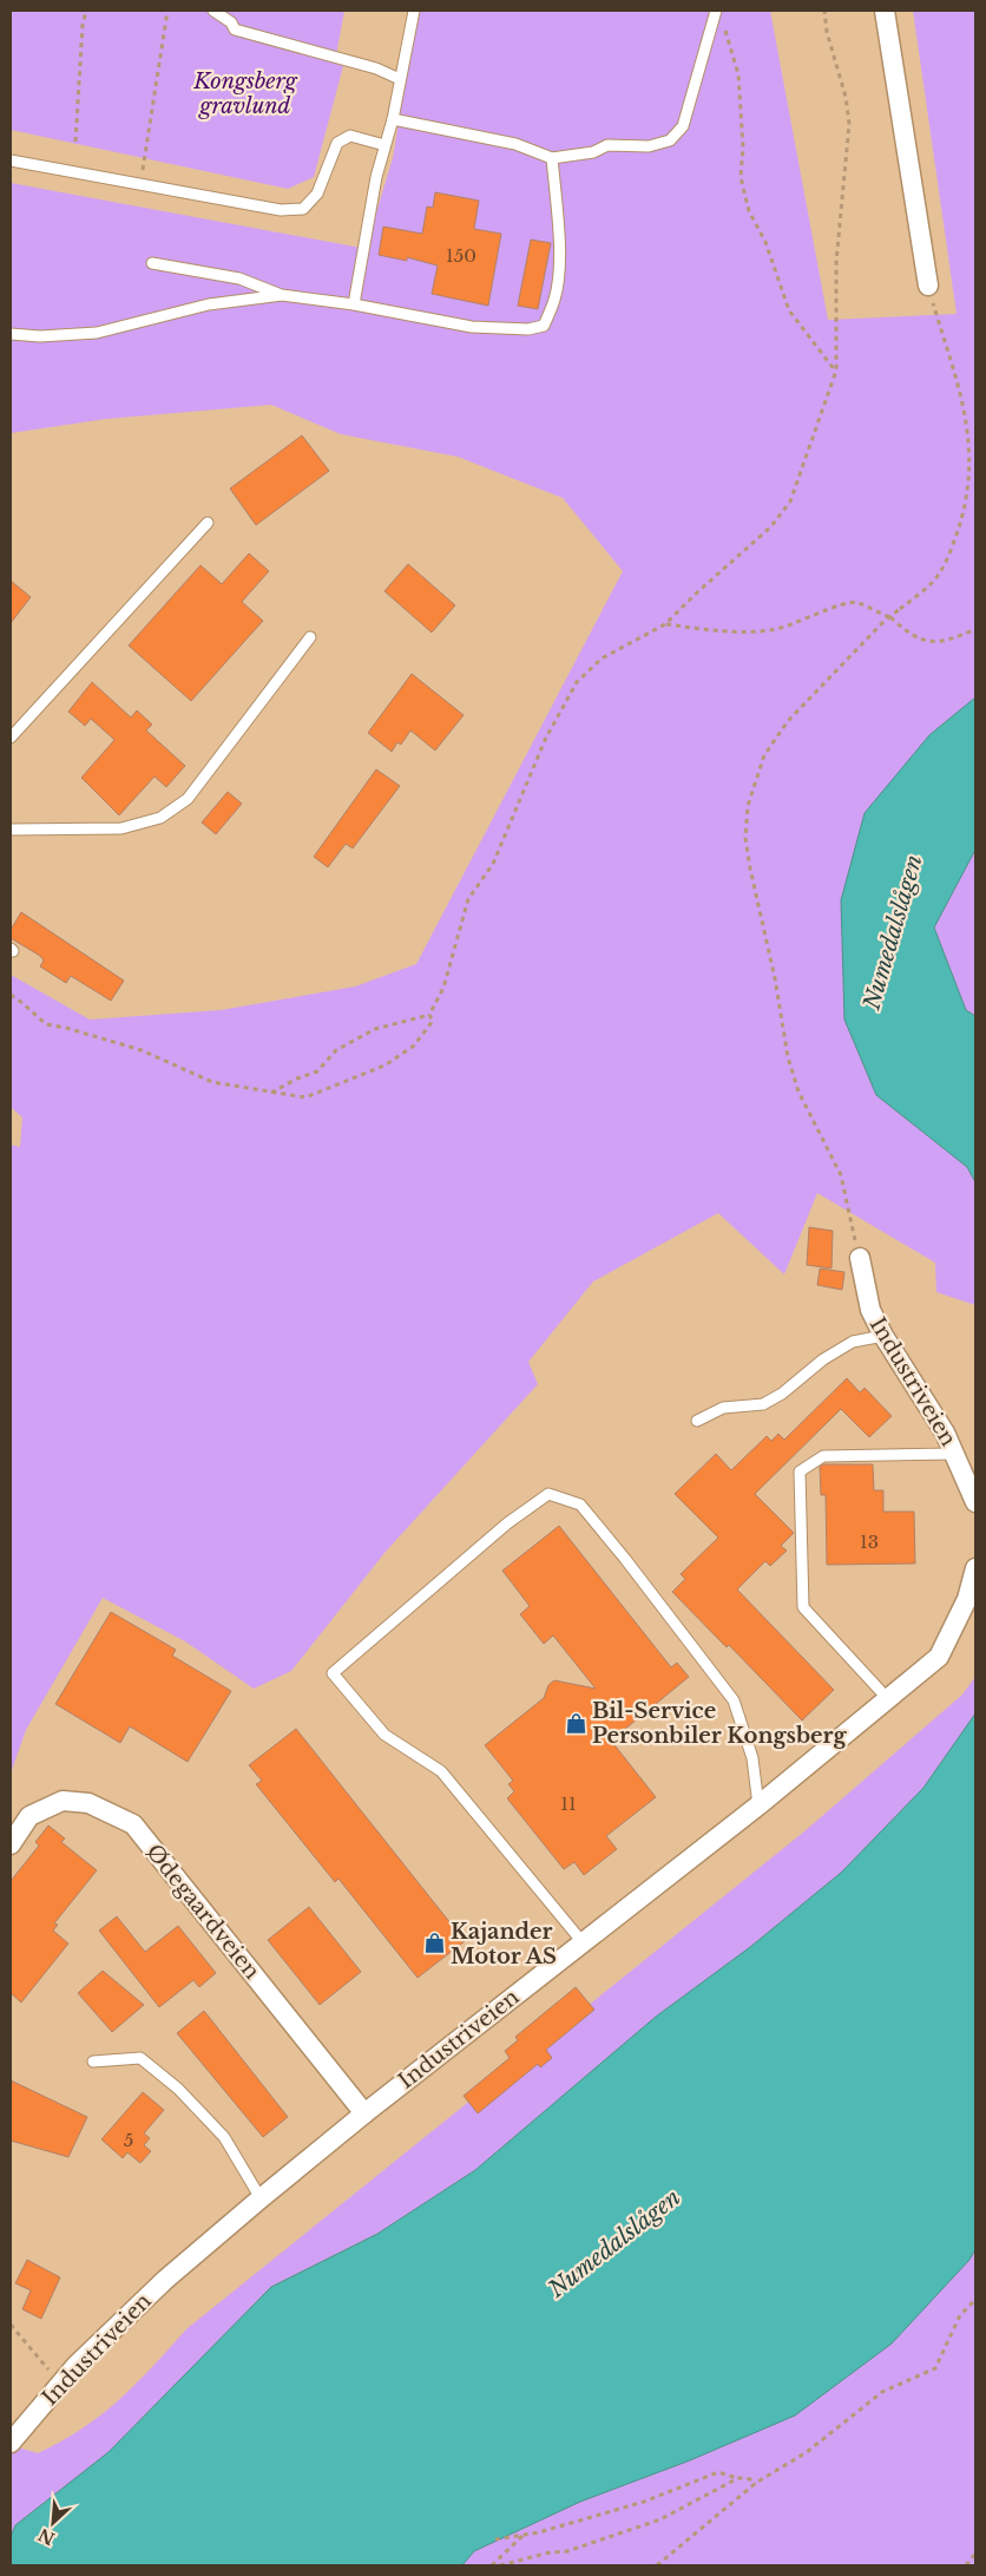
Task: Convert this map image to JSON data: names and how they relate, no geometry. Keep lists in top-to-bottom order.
{
  "streets": {
    "street": ["Industriveien", "Ødegaardveien"]
  },
  "crossings": [
    ["Industriveien", "Ødegaardveien"]
  ],
  "water": ["Numedalslågen"],
  "parks": ["Kongsberg gravlund"],
  "places": {
    "shop": ["Bil-Service Personbiler Kongsberg", "Kajander Motor AS"]
  },
  "house_numbers": [
    "150",
    "13",
    "11",
    "5"
  ],
  "north": "bottom left"
}
